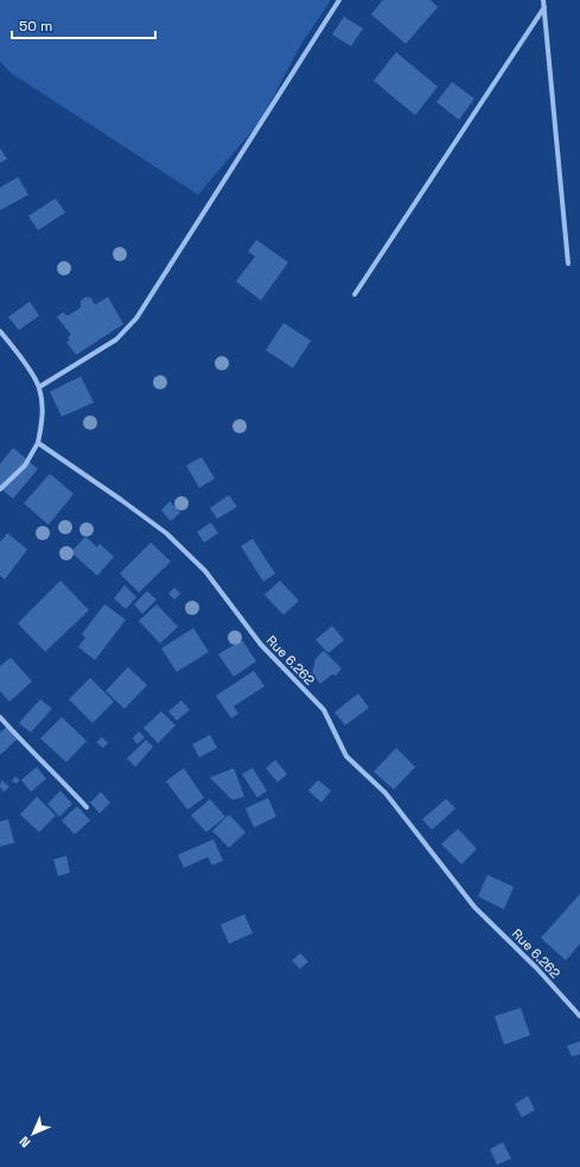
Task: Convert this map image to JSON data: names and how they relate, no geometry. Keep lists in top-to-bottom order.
{
  "streets": {
    "street": ["Rue 6.262"]
  },
  "scale_bar": "50 m",
  "north": "bottom left"
}
